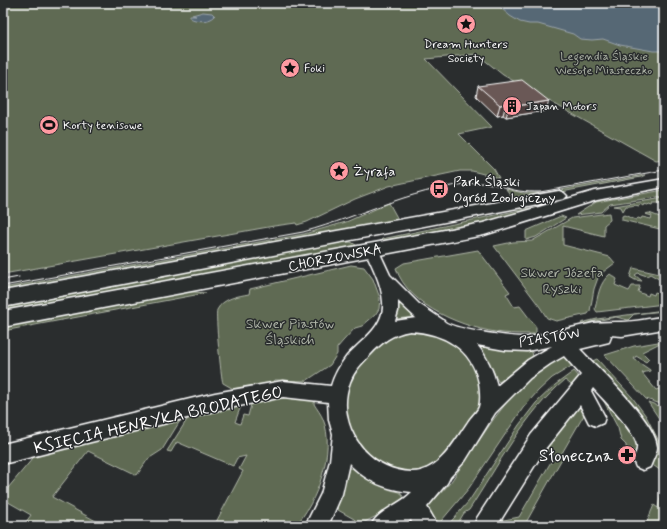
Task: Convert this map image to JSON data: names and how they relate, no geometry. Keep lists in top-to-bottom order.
{
  "streets": {
    "main road": ["CHORZOWSKA"],
    "street": ["PIASTÓW", "KSIĘCIA HENRYKA BRODATEGO"]
  },
  "parks": ["Legendia Śląskie Wesołe Miasteczko", "Skwer Józefa Ryszki", "Skwer Piastów Śląskich"],
  "places": {
    "place": ["Dream Hunters Society", "Foki", "Żyrafa"],
    "building": ["Japan Motors"],
    "sports": ["Korty tenisowe"],
    "bus stop": ["Park Śląski Ogród Zoologiczny"],
    "pharmacy": ["Słoneczna"]
  }
}
